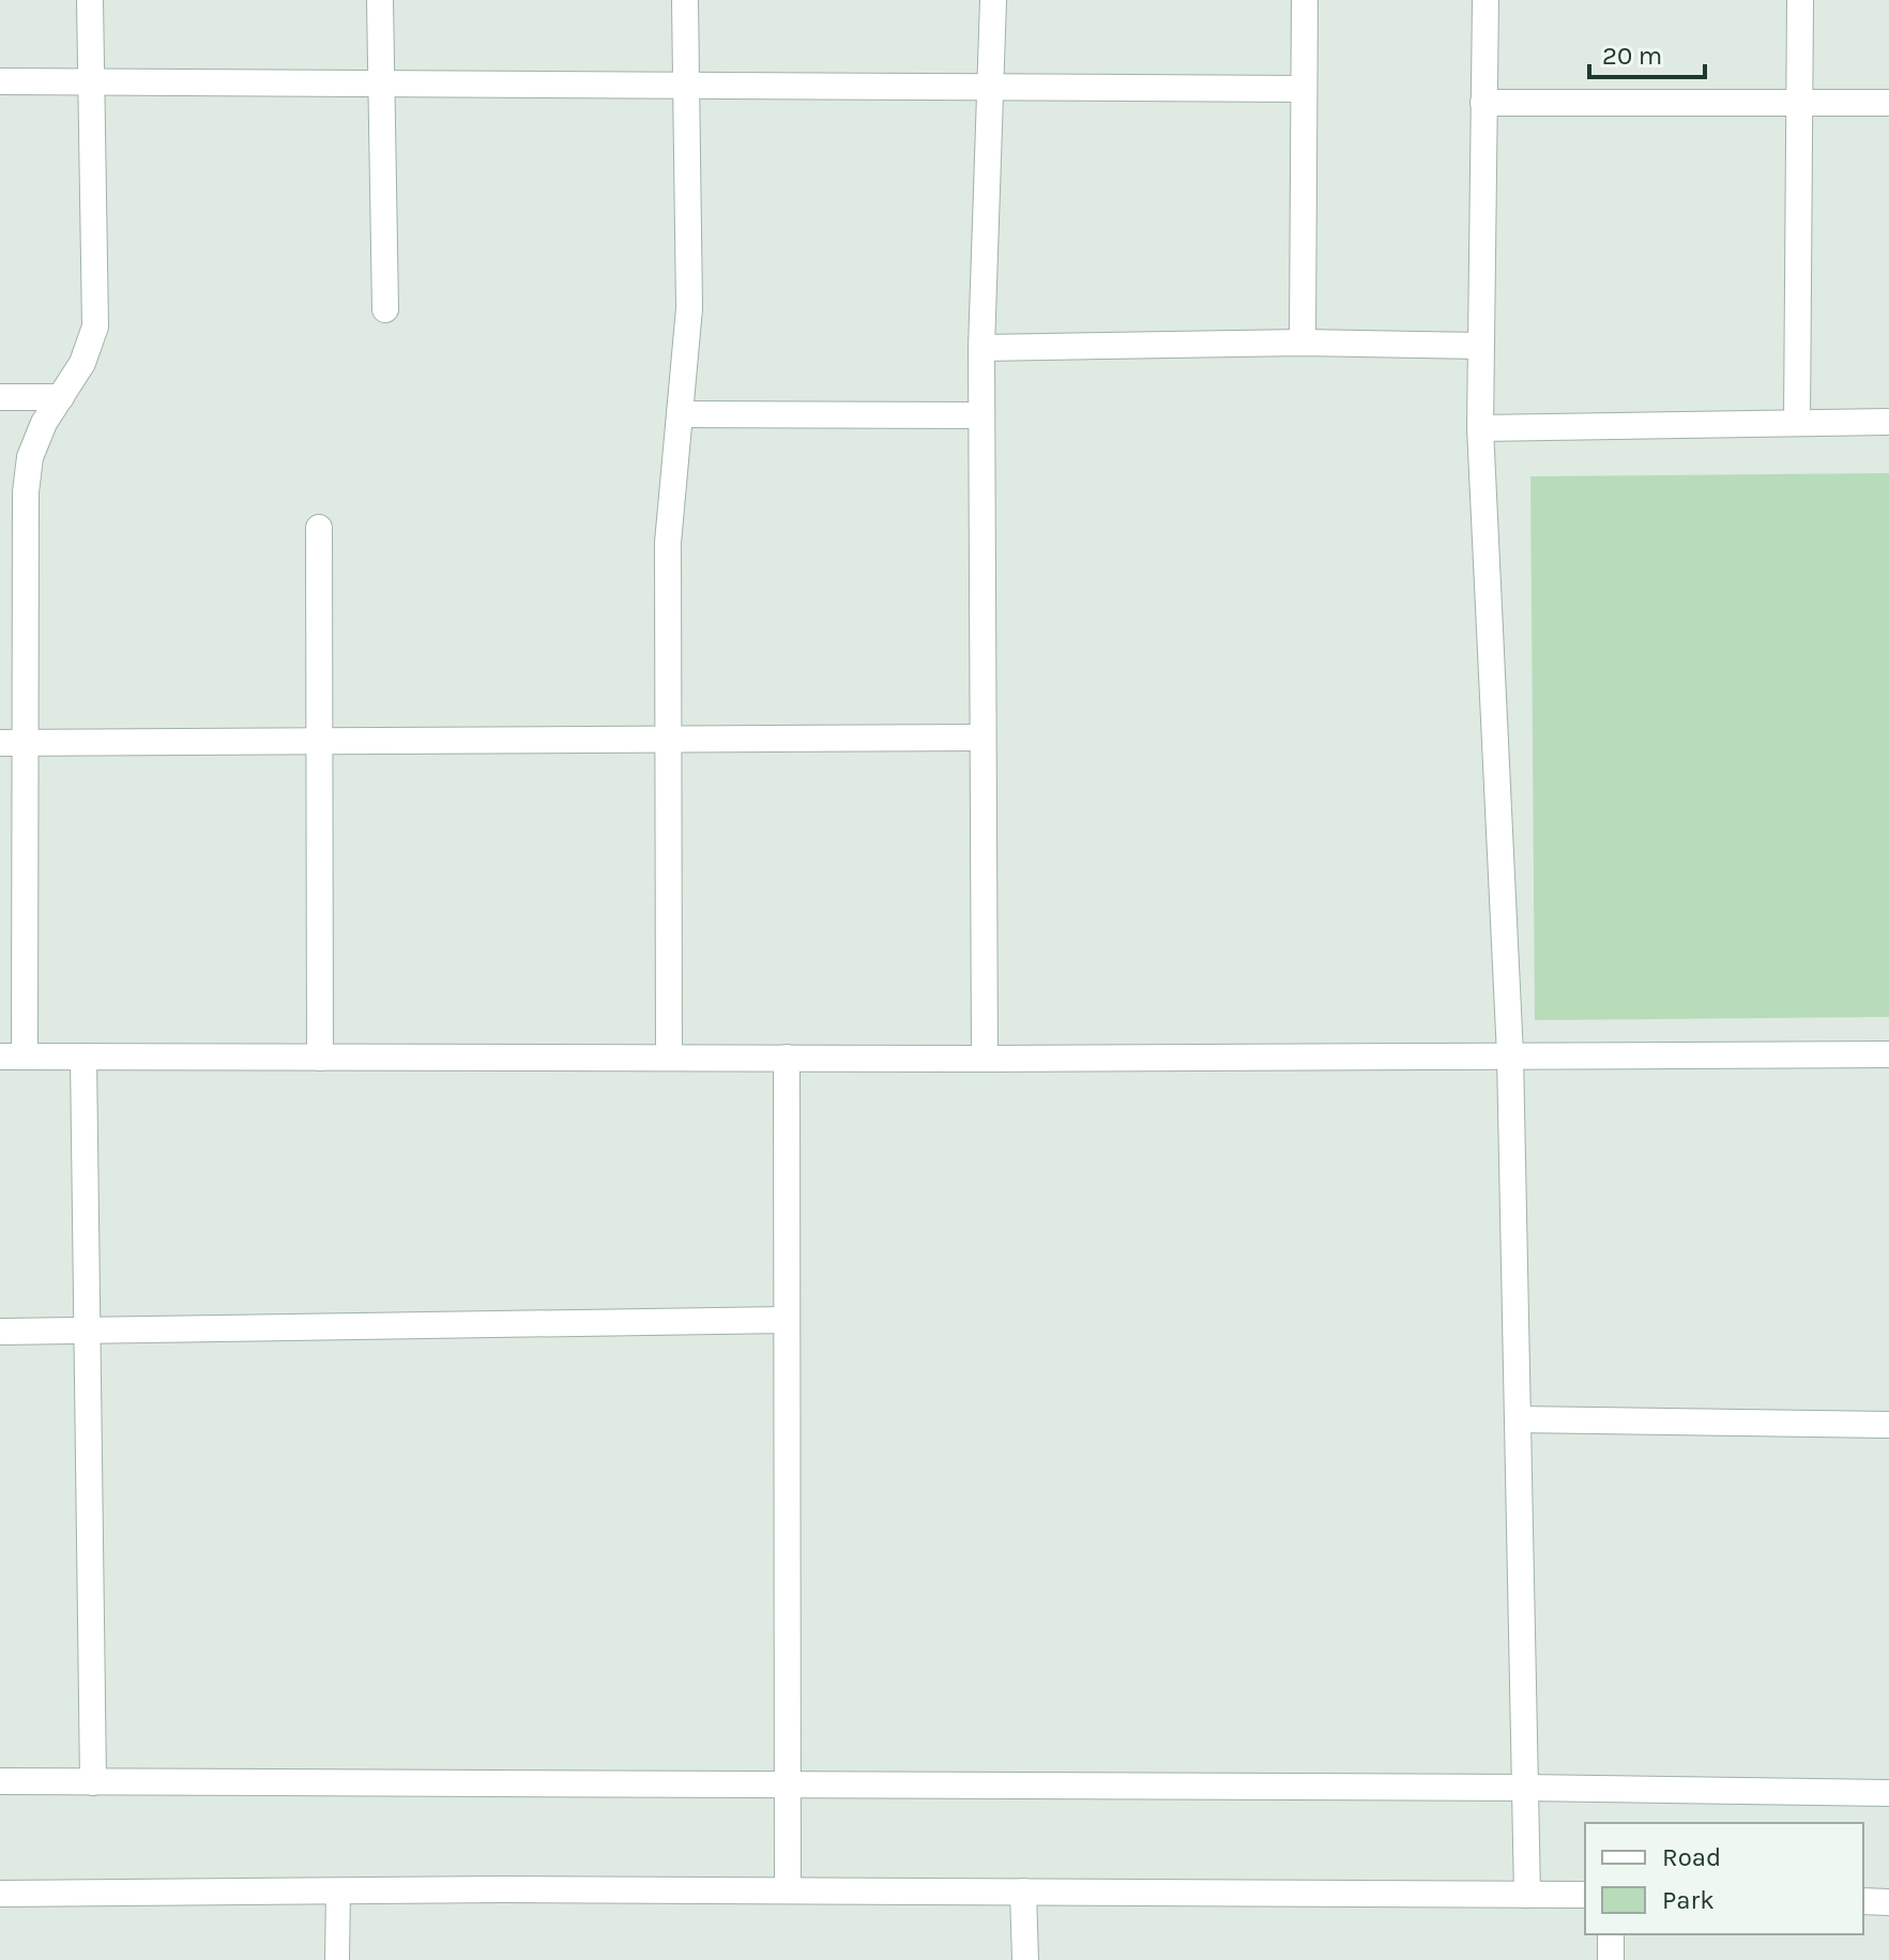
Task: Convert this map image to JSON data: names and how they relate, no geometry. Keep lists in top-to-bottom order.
{
  "legend": ["Road", "Park"],
  "scale_bar": "20 m"
}
